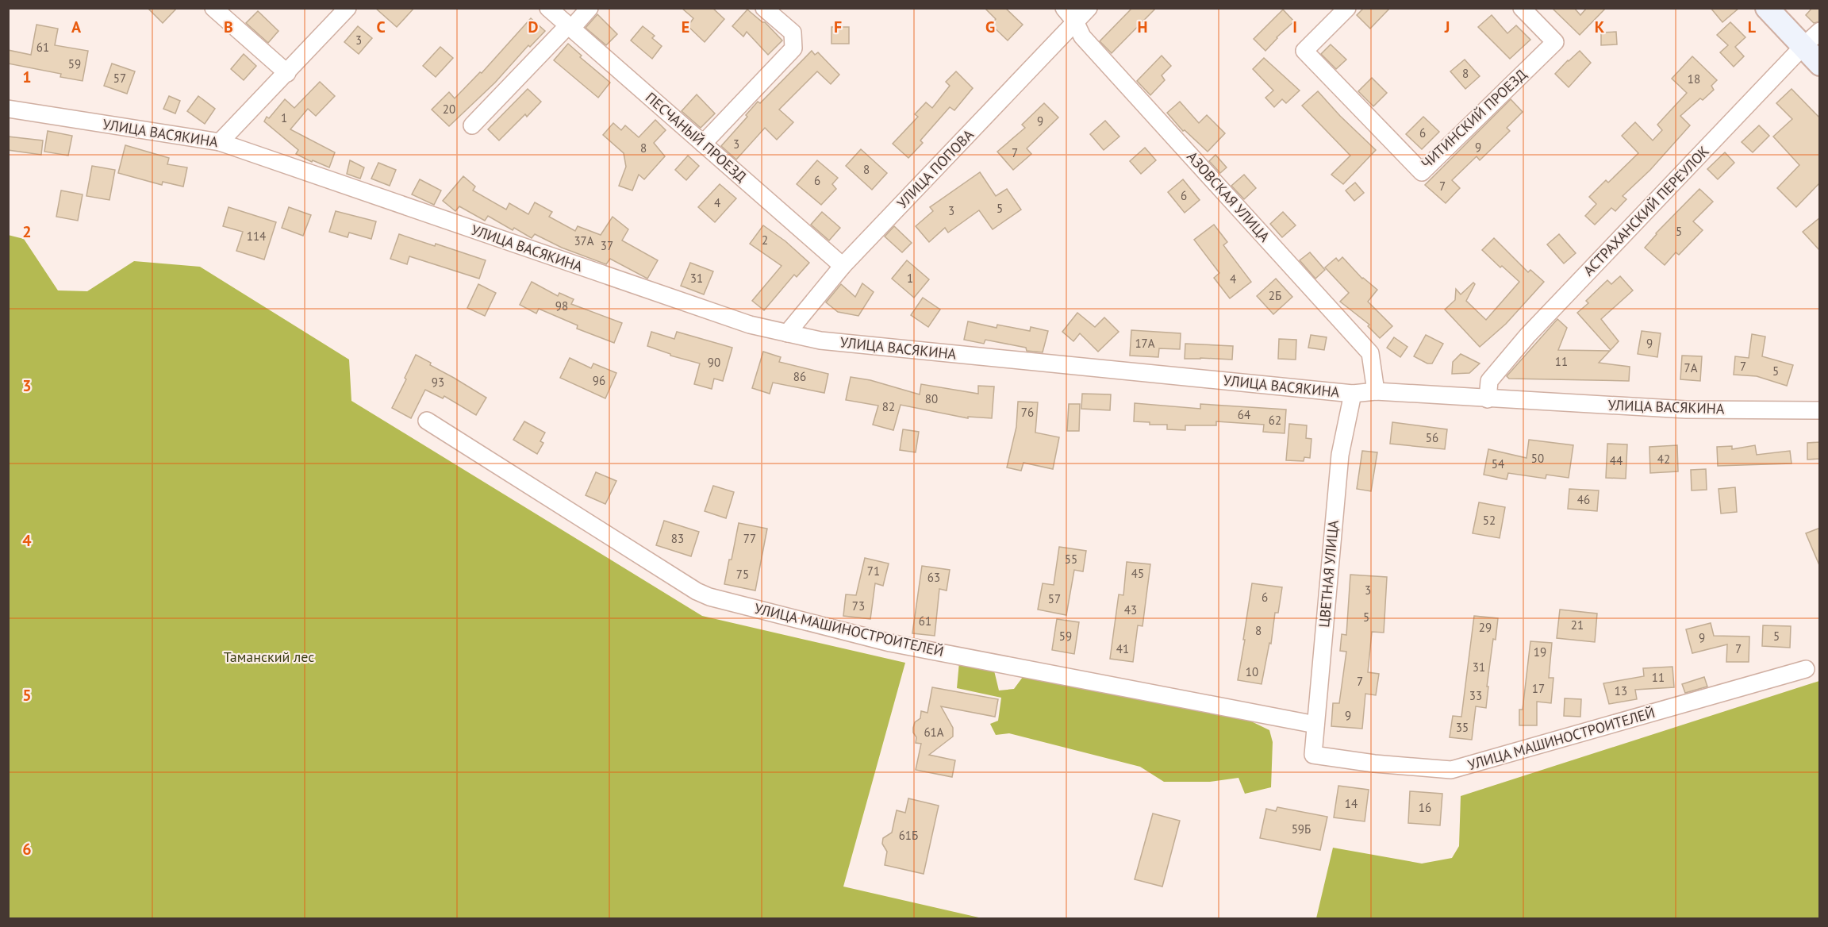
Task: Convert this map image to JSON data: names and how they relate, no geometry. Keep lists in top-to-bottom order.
{
  "streets": {
    "street": [
      "ЧИТИНСКИЙ ПРОЕЗД",
      "УЛИЦА ВАСЯКИНА",
      "ПЕСЧАНЫЙ ПРОЕЗД",
      "УЛИЦА ПОПОВА",
      "АЗОВСКАЯ УЛИЦА",
      "АСТРАХАНСКИЙ ПЕРЕУЛОК",
      "ЦВЕТНАЯ УЛИЦА",
      "УЛИЦА МАШИНОСТРОИТЕЛЕЙ"
    ]
  },
  "crossings": [
    ["УЛИЦА ВАСЯКИНА", "УЛИЦА ПОПОВА"],
    ["УЛИЦА ВАСЯКИНА", "АЗОВСКАЯ УЛИЦА"],
    ["УЛИЦА ВАСЯКИНА", "АСТРАХАНСКИЙ ПЕРЕУЛОК"],
    ["УЛИЦА ВАСЯКИНА", "ЦВЕТНАЯ УЛИЦА"],
    ["ПЕСЧАНЫЙ ПРОЕЗД", "УЛИЦА ПОПОВА"],
    ["УЛИЦА ПОПОВА", "АЗОВСКАЯ УЛИЦА"],
    ["ЦВЕТНАЯ УЛИЦА", "УЛИЦА МАШИНОСТРОИТЕЛЕЙ"]
  ],
  "parks": ["Таманский лес"],
  "house_numbers": [
    "3",
    "61",
    "59",
    "8",
    "57",
    "18",
    "20",
    "1",
    "9",
    "6",
    "3",
    "9",
    "8",
    "7",
    "8",
    "6",
    "7",
    "6",
    "4",
    "5",
    "3",
    "5",
    "114",
    "2",
    "37А",
    "37",
    "31",
    "1",
    "4",
    "2Б",
    "98",
    "17А",
    "9",
    "11",
    "90",
    "7",
    "7А",
    "5",
    "86",
    "96",
    "93",
    "80",
    "82",
    "76",
    "64",
    "62",
    "56",
    "50",
    "42",
    "44",
    "54",
    "46",
    "52",
    "83",
    "77",
    "55",
    "71",
    "45",
    "75",
    "63",
    "3",
    "6",
    "57",
    "73",
    "43",
    "5",
    "61",
    "21",
    "29",
    "8",
    "59",
    "5",
    "9",
    "41",
    "7",
    "19",
    "31",
    "10",
    "11",
    "7",
    "17",
    "13",
    "33",
    "9",
    "35",
    "61А",
    "14",
    "16",
    "59Б",
    "61Б"
  ],
  "grid": {
    "columns": [
      "A",
      "B",
      "C",
      "D",
      "E",
      "F",
      "G",
      "H",
      "I",
      "J",
      "K",
      "L"
    ],
    "rows": [
      "1",
      "2",
      "3",
      "4",
      "5",
      "6"
    ]
  }
}
